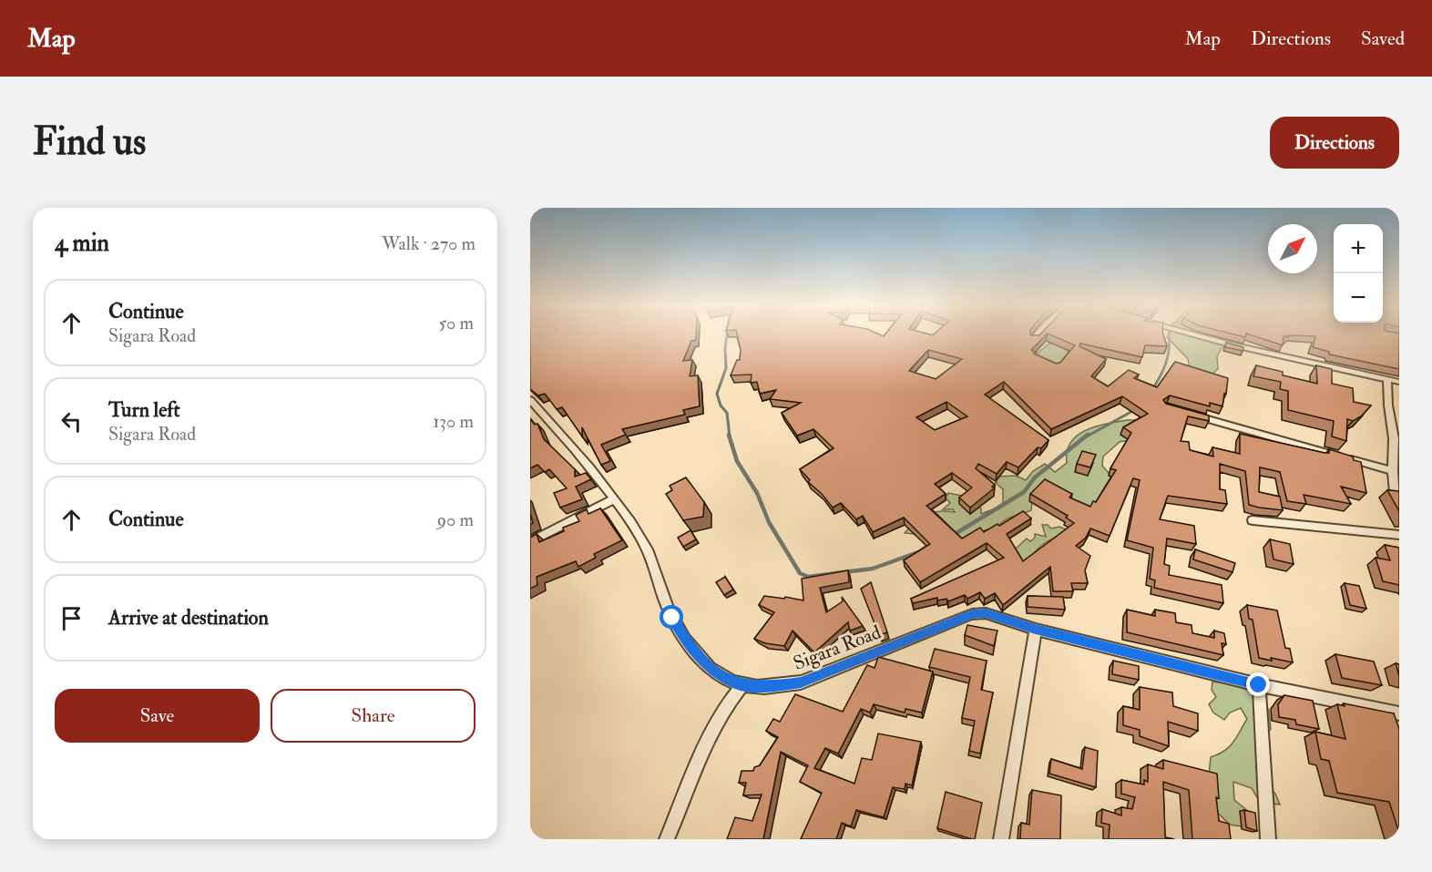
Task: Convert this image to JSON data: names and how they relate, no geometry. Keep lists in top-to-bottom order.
{
  "streets": {
    "street": ["Sigara Road"]
  },
  "north": "top right",
  "page": {
    "header": "Map",
    "nav": ["Map", "Directions", "Saved"],
    "buttons": [
      "Directions",
      ["Save", "Share"]
    ],
    "title": "Find us",
    "heading": ["4 min", "Walk · 270 m"],
    "map_buttons": ["+", "−"],
    "list": [
      ["Continue", "Sigara Road", "50 m"],
      ["Turn left", "Sigara Road", "130 m"],
      ["Continue", "90 m"],
      "Arrive at destination"
    ]
  }
}
